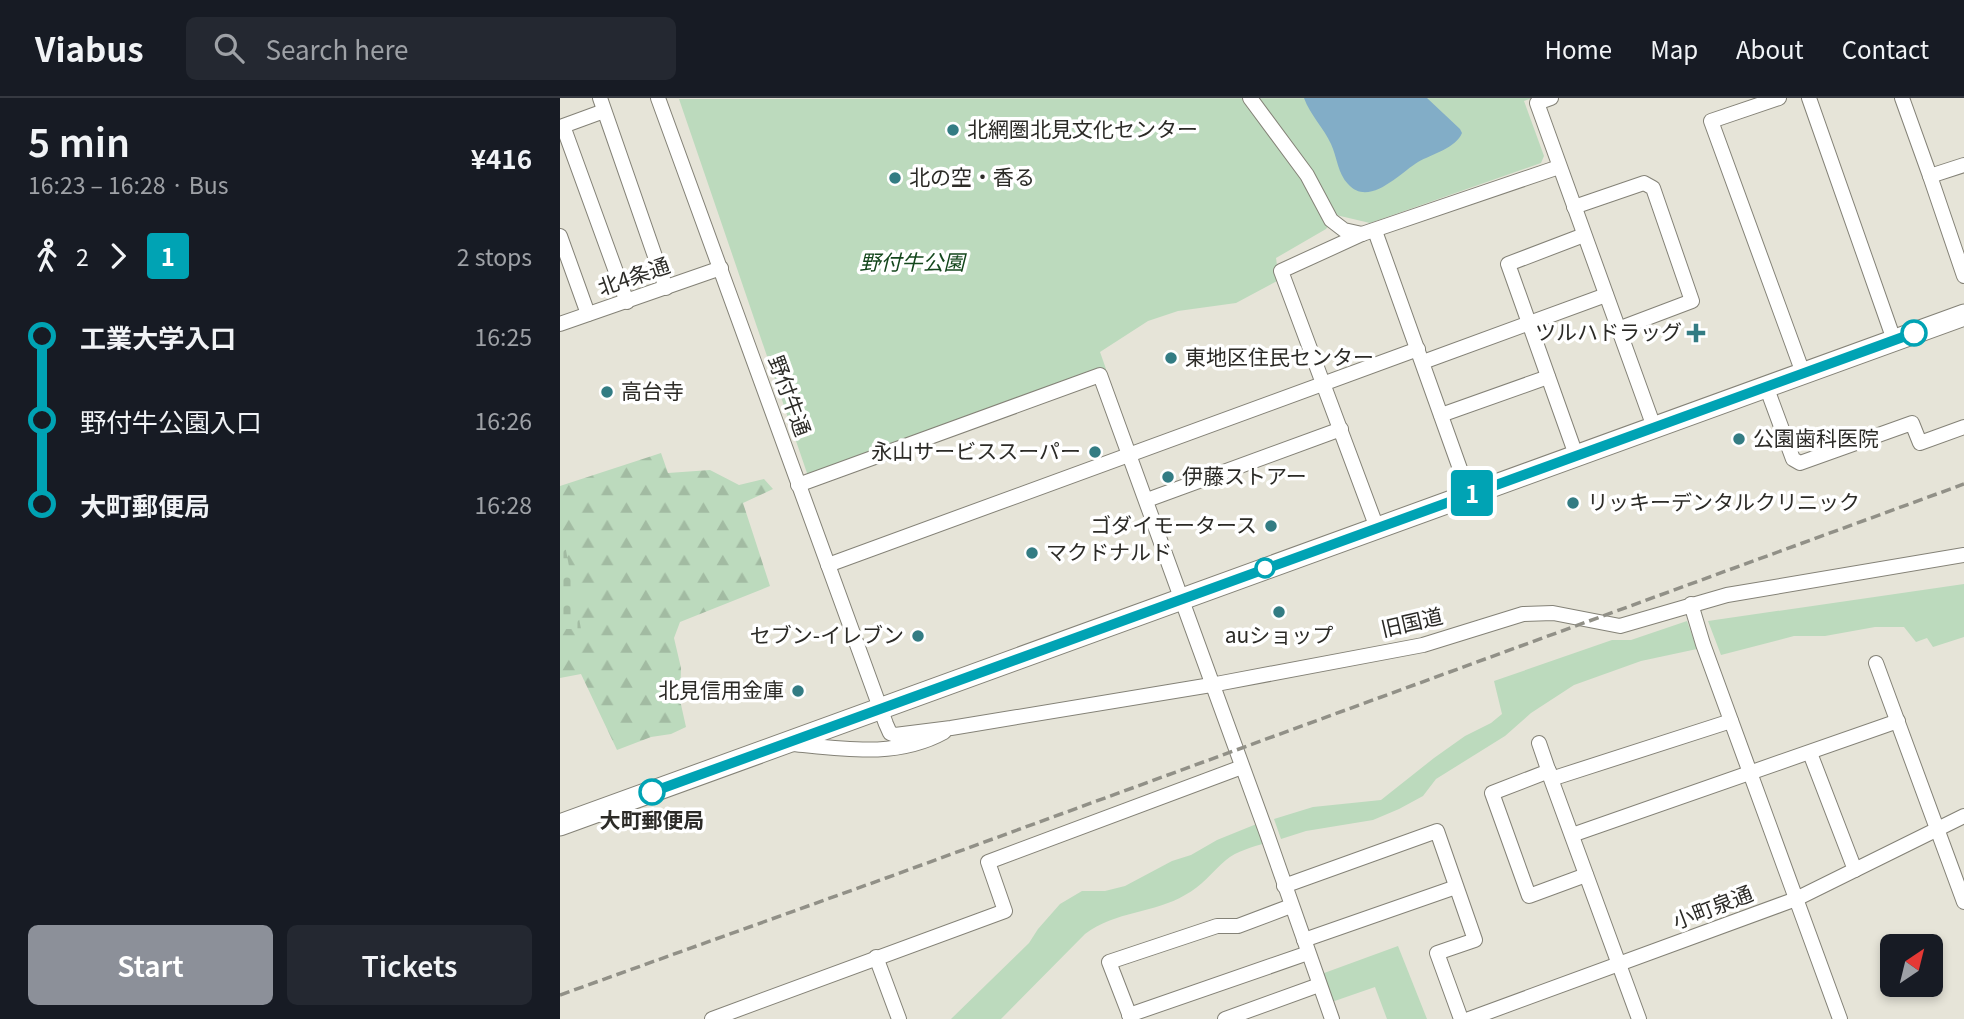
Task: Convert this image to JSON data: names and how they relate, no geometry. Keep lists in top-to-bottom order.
{
  "streets": {
    "street": [
      "北4条通",
      "野付牛通",
      "旧国道",
      "小町泉通"
    ]
  },
  "crossings": [
    ["北4条通", "野付牛通"],
    ["野付牛通", "旧国道"]
  ],
  "parks": ["野付牛公園"],
  "places": {
    "other": [
      "北網圏北見文化センター",
      "北の空・香る",
      "東地区住民センター",
      "高台寺",
      "公園歯科医院",
      "永山サービススーパー",
      "伊藤ストアー",
      "リッキーデンタルクリニック",
      "ゴダイモータース",
      "マクドナルド",
      "auショップ",
      "セブン-イレブン",
      "北見信用金庫",
      "大町郵便局"
    ],
    "health": ["ツルハドラッグ"]
  },
  "lines": ["bus line 1"],
  "north": "top right",
  "page": {
    "header": "Viabus",
    "search": "Search here",
    "nav": [
      "Home",
      "Map",
      "About",
      "Contact"
    ],
    "heading": ["5 min", "16:23 – 16:28 · Bus", "¥416"],
    "on_map": "1",
    "legs": ["2", "1", "2 stops"],
    "list": [
      {
        "name": "工業大学入口",
        "value": "16:25"
      },
      {
        "name": "野付牛公園入口",
        "value": "16:26"
      },
      {
        "name": "大町郵便局",
        "value": "16:28"
      }
    ],
    "buttons": ["Start", "Tickets"]
  }
}
